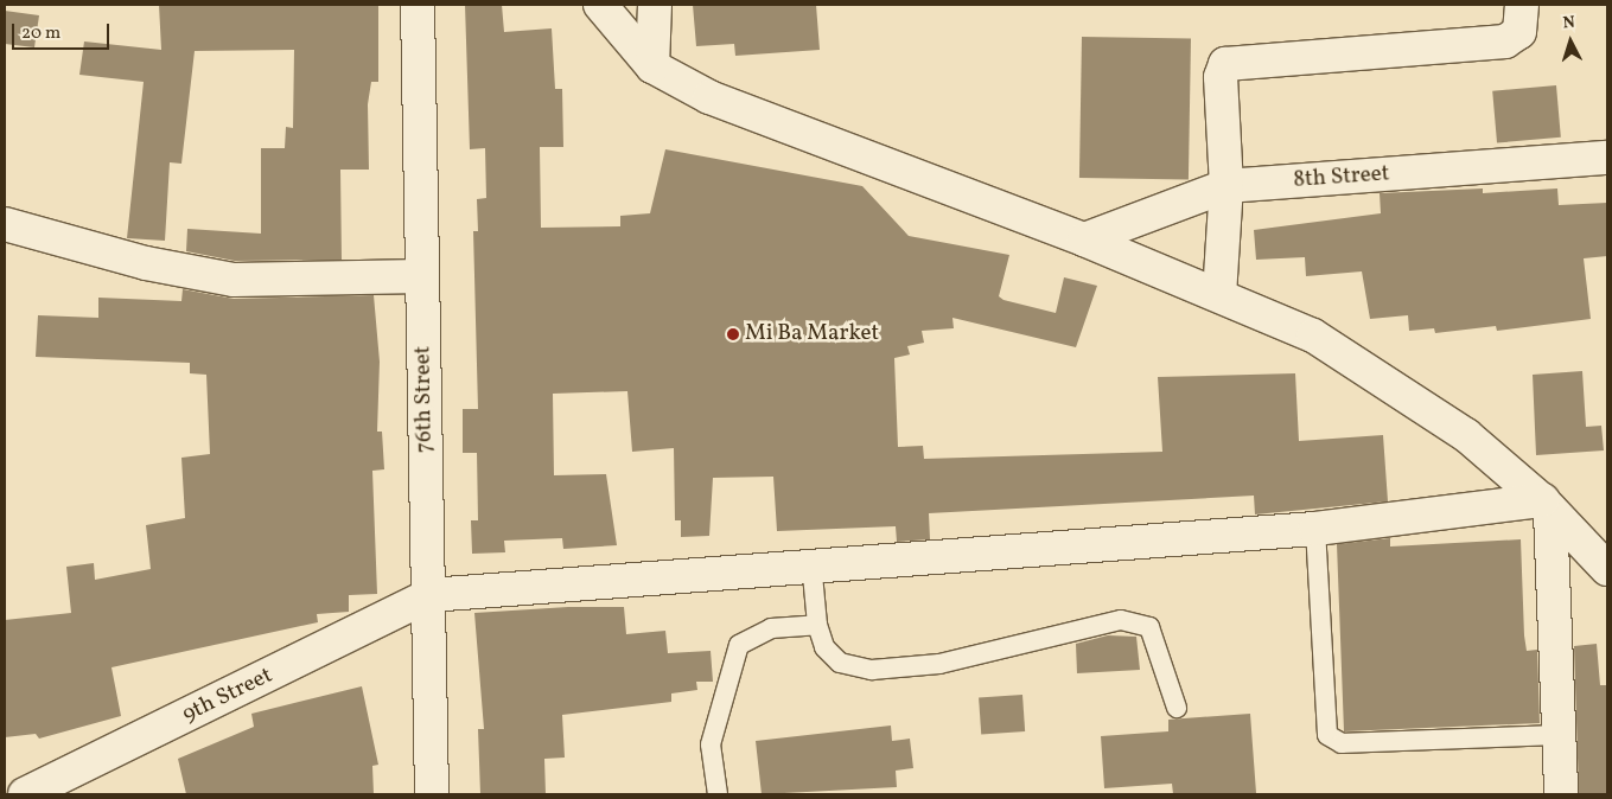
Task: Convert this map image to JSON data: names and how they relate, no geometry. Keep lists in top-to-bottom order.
{
  "streets": {
    "street": ["8th Street", "76th Street", "9th Street"]
  },
  "crossings": [
    ["76th Street", "9th Street"]
  ],
  "places": ["Mi Ba Market"],
  "scale_bar": "20 m",
  "north": "top"
}
